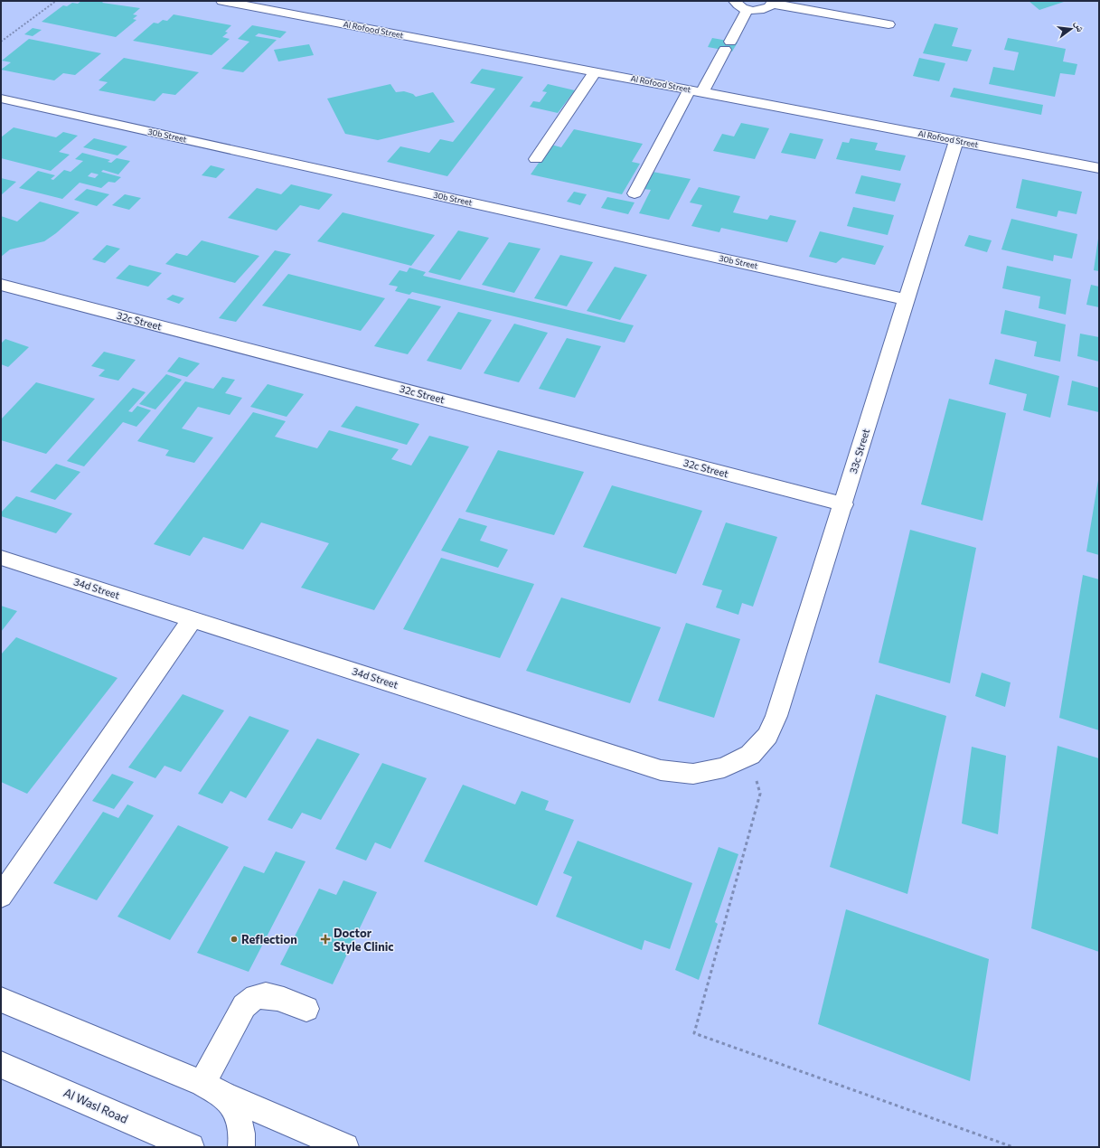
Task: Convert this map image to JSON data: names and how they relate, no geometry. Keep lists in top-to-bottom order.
{
  "streets": {
    "street": [
      "Al Rofood Street",
      "30b Street",
      "32c Street",
      "33c Street",
      "34d Street",
      "Al Wasl Road"
    ]
  },
  "crossings": [
    ["Al Rofood Street", "33c Street"],
    ["30b Street", "33c Street"],
    ["32c Street", "33c Street"],
    ["33c Street", "34d Street"]
  ],
  "places": {
    "other": ["Reflection"],
    "health": ["Doctor Style Clinic"]
  },
  "north": "right"
}
